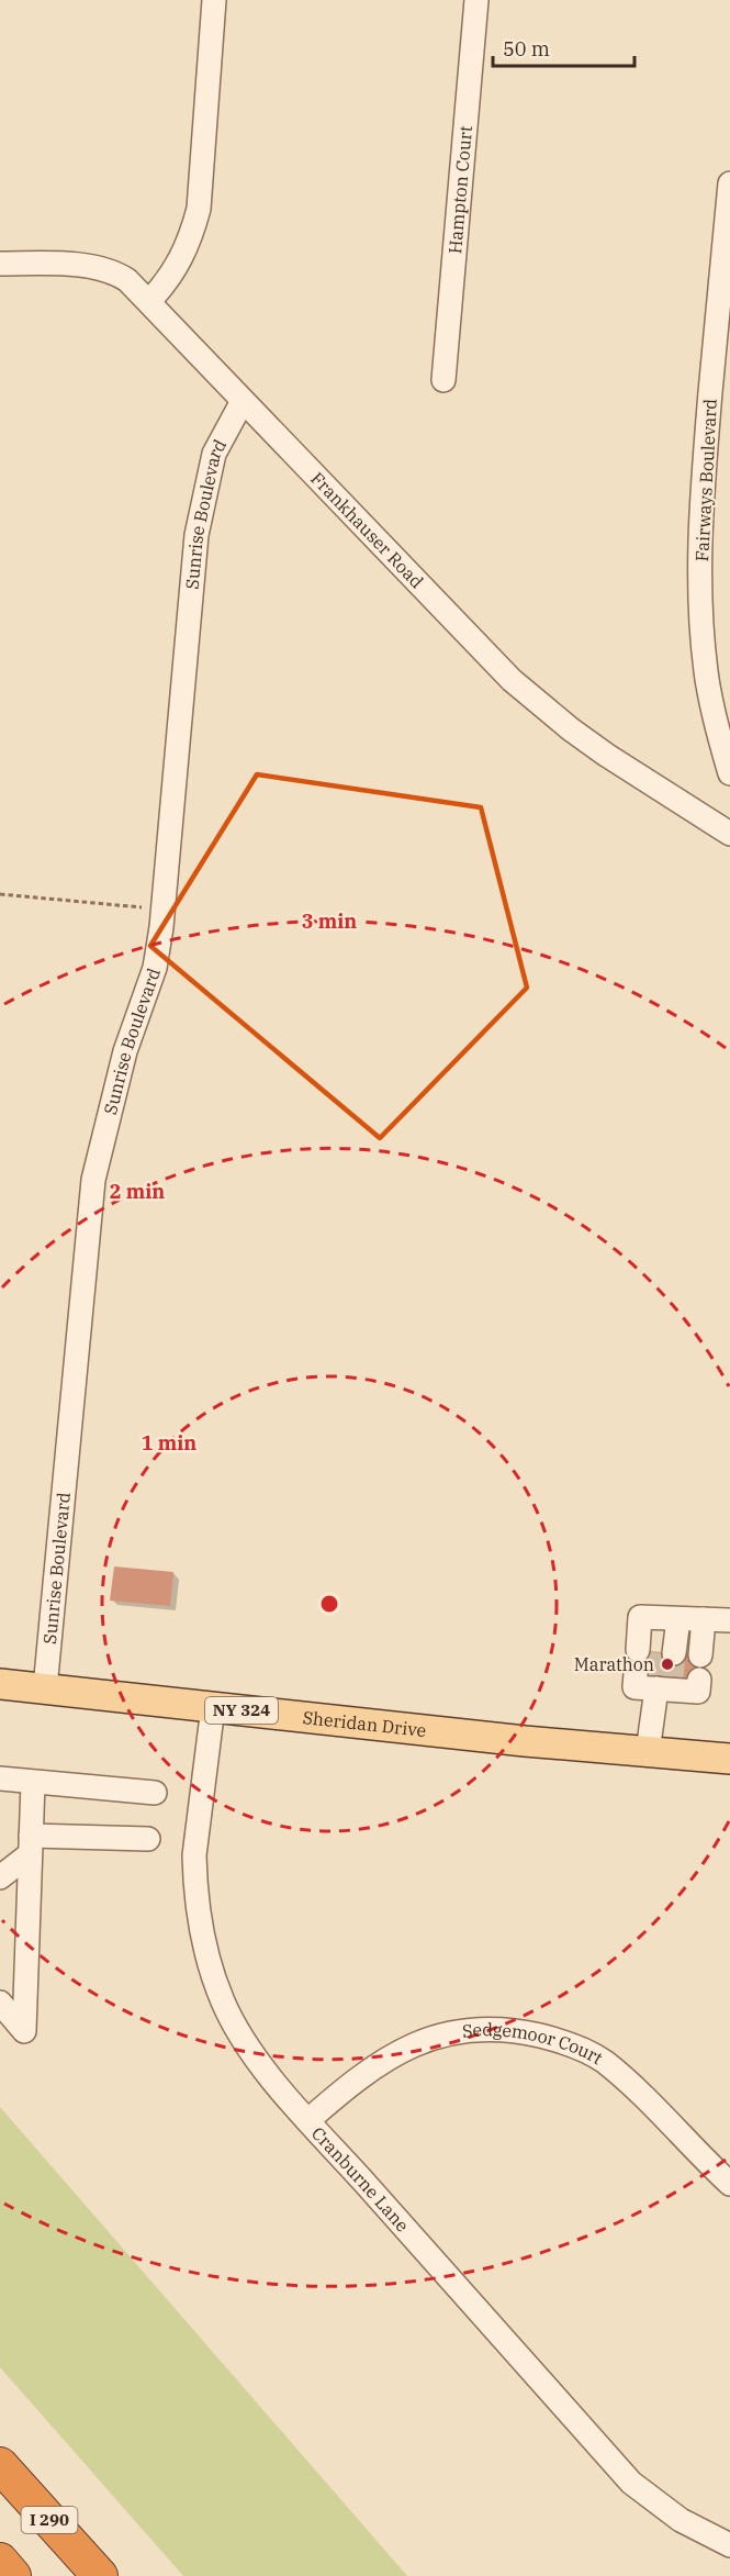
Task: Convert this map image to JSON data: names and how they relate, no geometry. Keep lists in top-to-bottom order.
{
  "streets": {
    "highway": ["I 290"],
    "main road": ["NY 324", "Sheridan Drive"],
    "street": [
      "Hampton Court",
      "Fairways Boulevard",
      "Sunrise Boulevard",
      "Frankhauser Road",
      "Sedgemoor Court",
      "Cranburne Lane"
    ]
  },
  "crossings": [
    ["Sunrise Boulevard", "Frankhauser Road"],
    ["Sunrise Boulevard", "Sheridan Drive"],
    ["Sheridan Drive", "Cranburne Lane"],
    ["Sedgemoor Court", "Cranburne Lane"]
  ],
  "places": ["Marathon"],
  "scale_bar": "50 m",
  "rings": ["3 min", "2 min", "1 min"]
}
